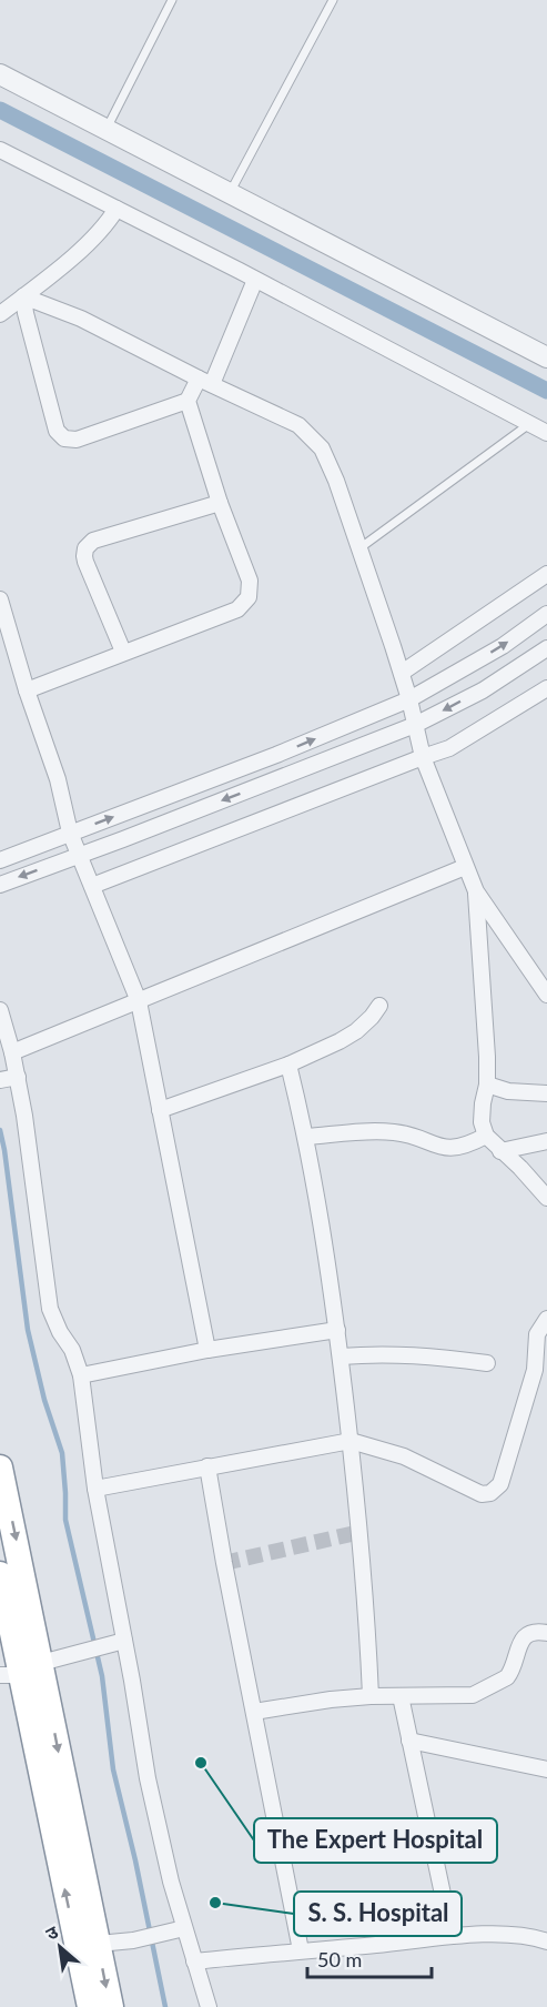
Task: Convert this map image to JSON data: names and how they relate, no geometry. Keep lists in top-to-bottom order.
{
  "places": ["The Expert Hospital", "S. S. Hospital"],
  "scale_bar": "50 m",
  "north": "top left"
}
